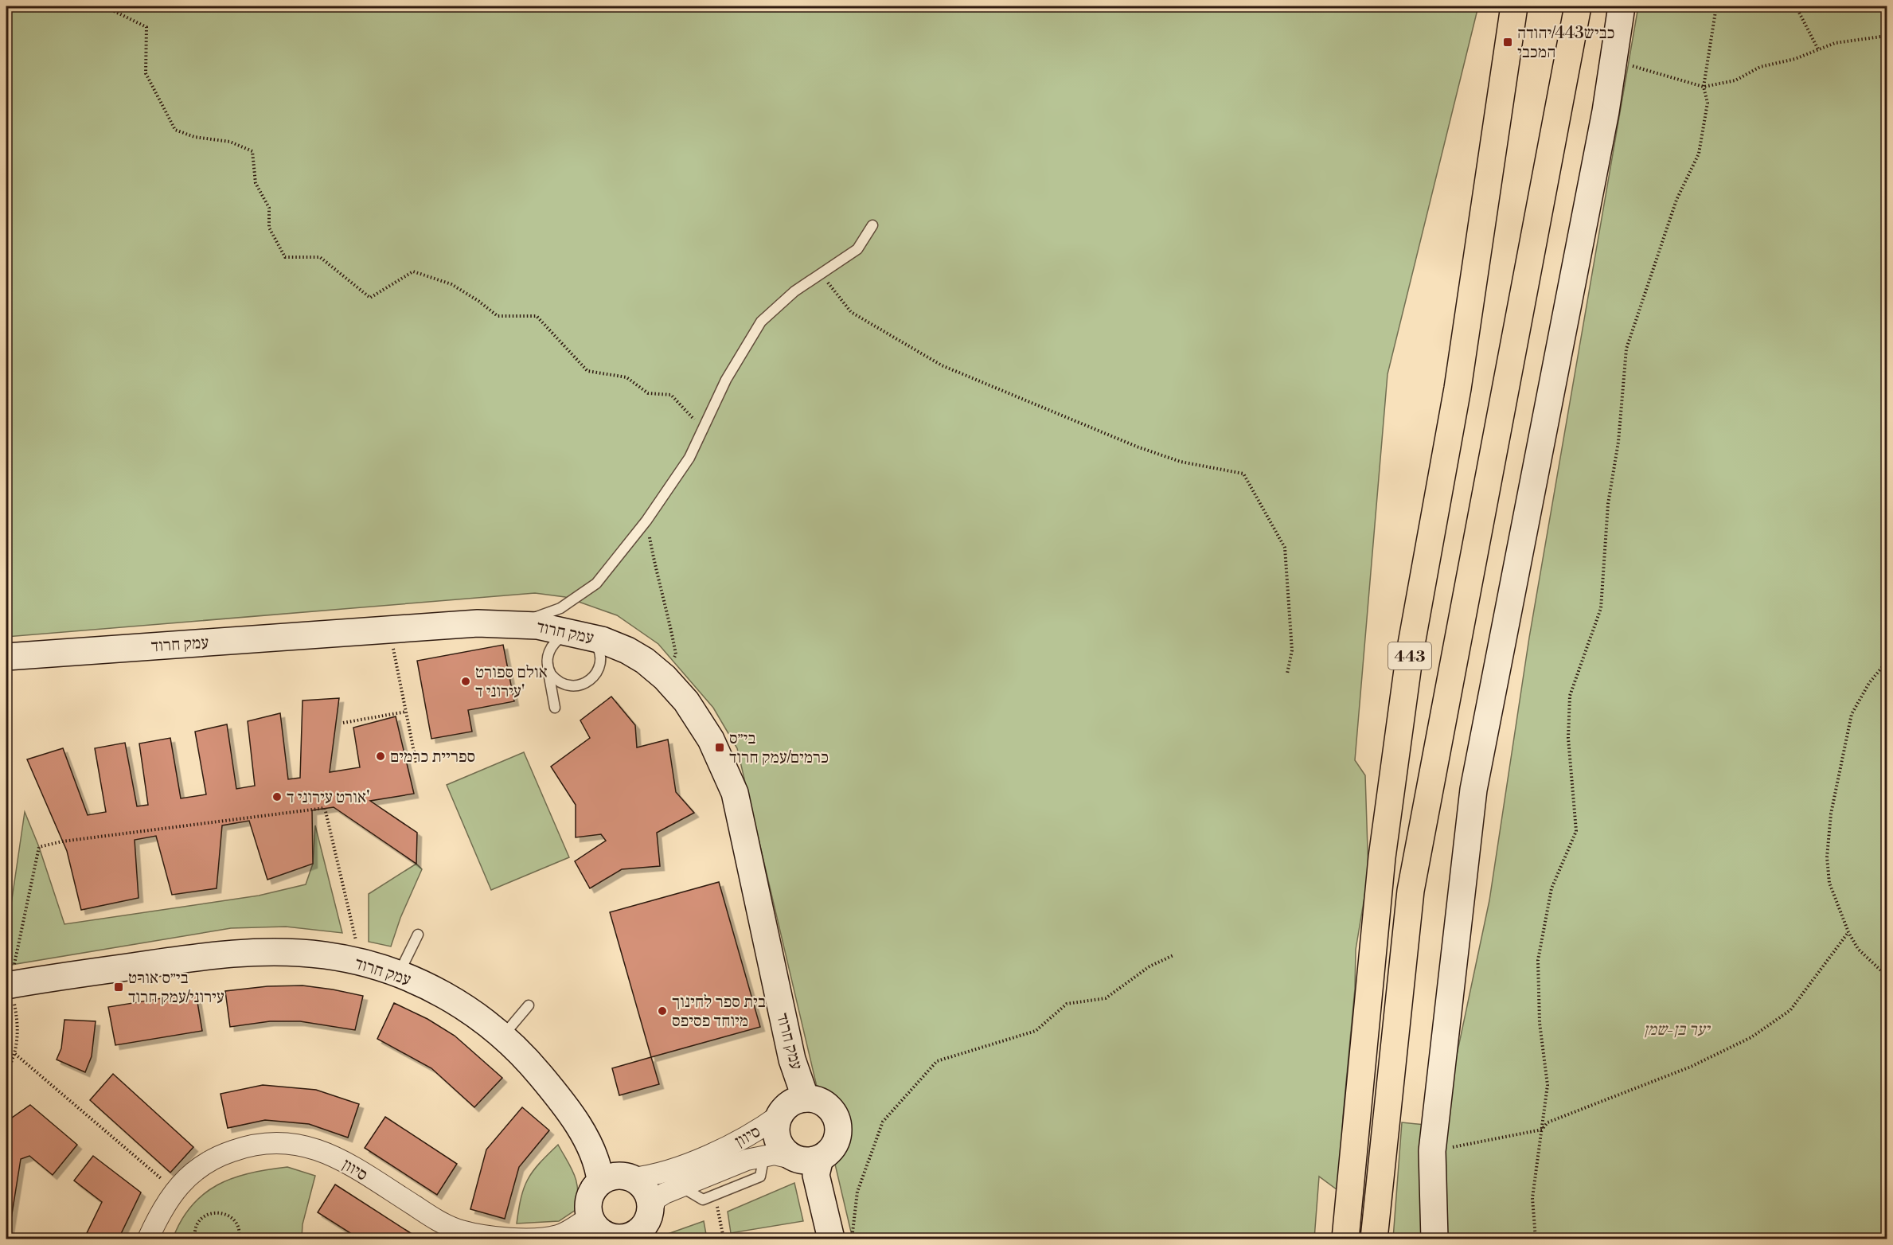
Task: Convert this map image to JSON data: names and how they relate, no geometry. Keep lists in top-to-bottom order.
{
  "streets": {
    "highway": ["443"],
    "street": ["עמק חרוד", "סיוון"]
  },
  "crossings": [
    ["עמק חרוד", "סיוון"]
  ],
  "parks": ["יער בן-שמן"],
  "places": {
    "transit": ["כביש443/יהודה המכבי", "בי״ס כרמים/עמק חרוד", "בי״ס אורט עירוני/עמק חרוד"],
    "other": [
      "אולם ספורט עירוני ד'",
      "ספריית כרמים",
      "אורט עירוני ד'",
      "בית ספר לחינוך מיוחד פסיפס"
    ]
  }
}
